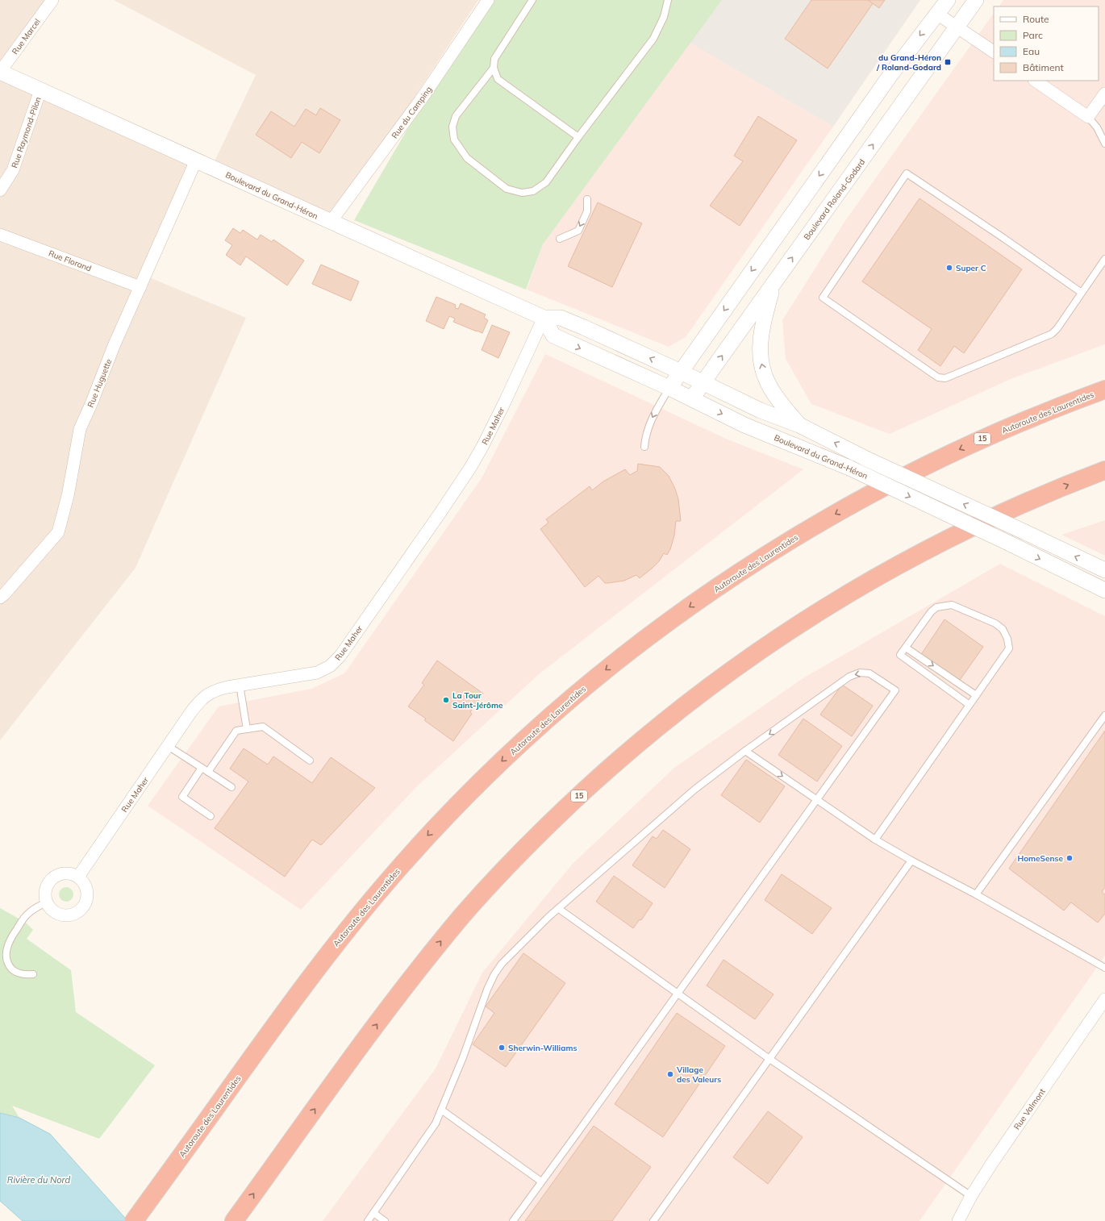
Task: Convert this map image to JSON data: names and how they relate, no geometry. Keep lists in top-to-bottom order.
{
  "streets": {
    "highway": ["Autoroute des Laurentides", "15"],
    "street": [
      "Rue Marcel",
      "Rue du Camping",
      "Rue Raymond-Pilon",
      "Boulevard du Grand-Héron",
      "Boulevard Roland-Godard",
      "Rue Florand",
      "Rue Huguette",
      "Rue Maher",
      "Rue Valmont"
    ]
  },
  "crossings": [
    ["Rue Marcel", "Boulevard du Grand-Héron"],
    ["Rue du Camping", "Boulevard du Grand-Héron"],
    ["Rue Raymond-Pilon", "Boulevard du Grand-Héron"],
    ["Boulevard du Grand-Héron", "Boulevard Roland-Godard"],
    ["Boulevard du Grand-Héron", "Rue Huguette"],
    ["Boulevard du Grand-Héron", "Rue Maher"],
    ["Rue Florand", "Rue Huguette"]
  ],
  "water": ["Rivière du Nord"],
  "places": {
    "transit": ["du Grand-Héron / Roland-Godard"],
    "other": [
      "Super C",
      "La Tour Saint-Jérôme",
      "HomeSense",
      "Sherwin-Williams",
      "Village des Valeurs"
    ]
  },
  "legend": [
    "Route",
    "Parc",
    "Eau",
    "Bâtiment"
  ]
}
